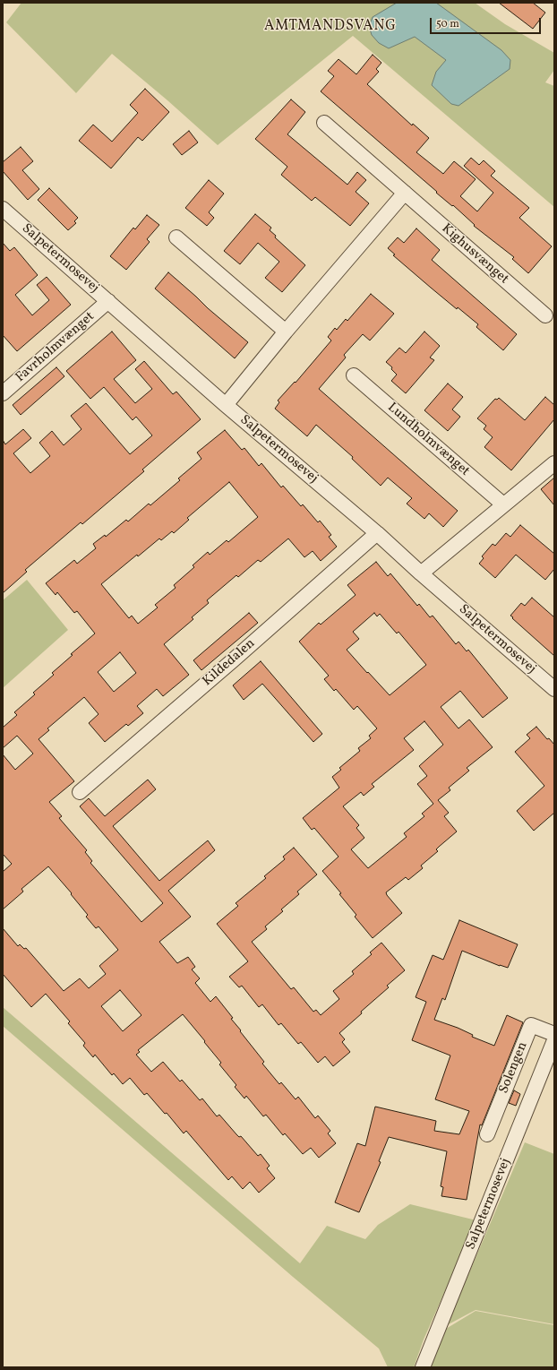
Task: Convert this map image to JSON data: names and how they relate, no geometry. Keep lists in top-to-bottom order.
{
  "streets": {
    "street": [
      "Kighusvænget",
      "Salpetermosevej",
      "Favrholmvænget",
      "Lundholmvænget",
      "Kildedalen",
      "Solengen"
    ]
  },
  "crossings": [
    ["Salpetermosevej", "Favrholmvænget"],
    ["Salpetermosevej", "Kildedalen"]
  ],
  "districts": ["AMTMANDSVANG"],
  "scale_bar": "50 m"
}
